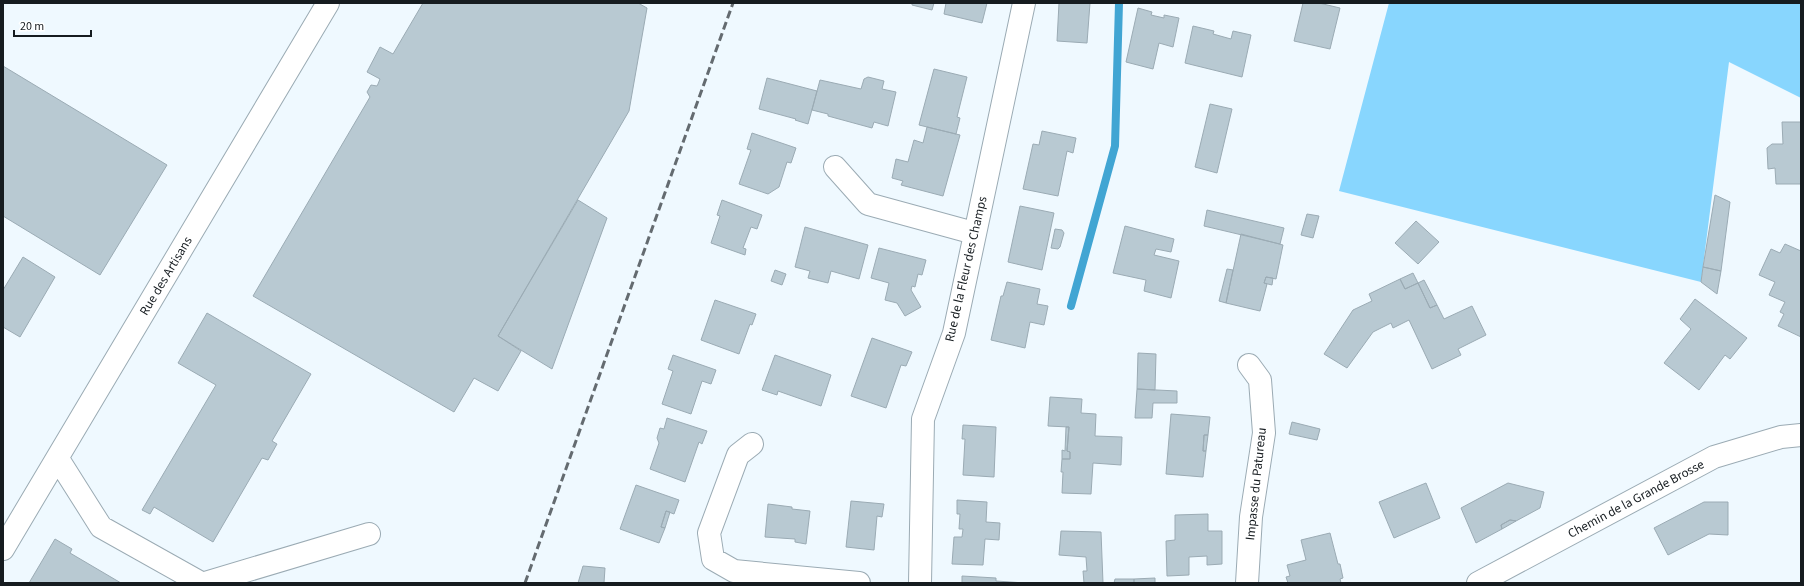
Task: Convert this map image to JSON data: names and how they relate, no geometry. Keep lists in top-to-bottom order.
{
  "streets": {
    "street": [
      "Rue de la Fleur des Champs",
      "Rue des Artisans",
      "Impasse du Patureau",
      "Chemin de la Grande Brosse"
    ]
  },
  "scale_bar": "20 m"
}
